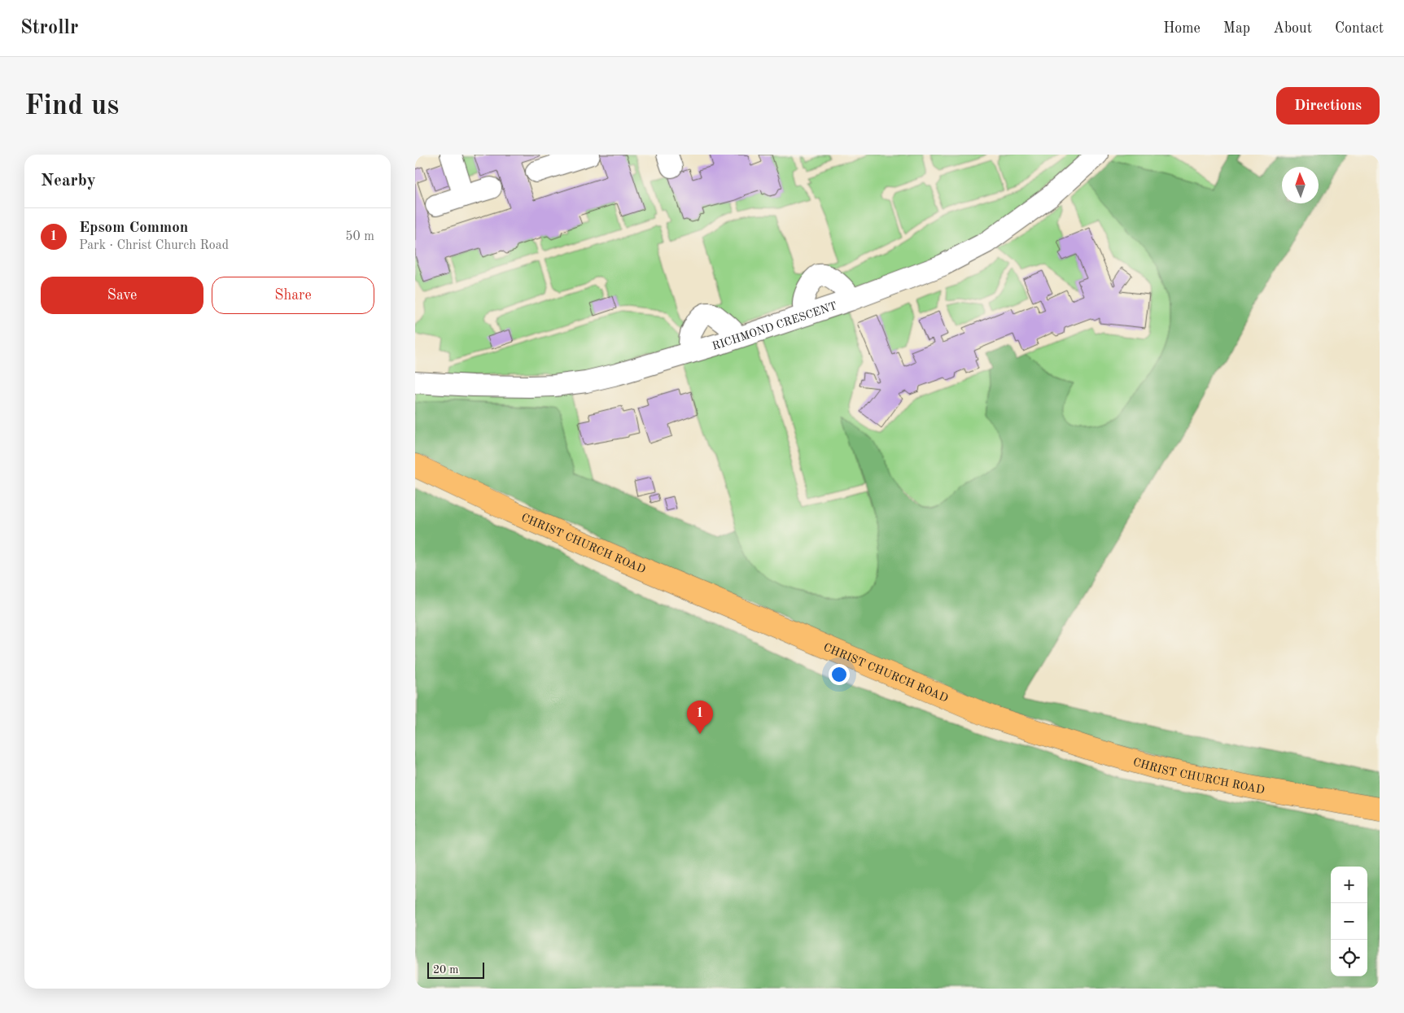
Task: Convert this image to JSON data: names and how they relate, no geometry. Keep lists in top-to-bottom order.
{
  "streets": {
    "main road": ["CHRIST CHURCH ROAD"],
    "street": ["RICHMOND CRESCENT"]
  },
  "scale_bar": "20 m",
  "north": "top",
  "page": {
    "header": "Strollr",
    "nav": [
      "Home",
      "Map",
      "About",
      "Contact"
    ],
    "buttons": [
      "Directions",
      ["Save", "Share"]
    ],
    "title": "Find us",
    "heading": "Nearby",
    "list": [
      {
        "mark": "1",
        "name": "Epsom Common",
        "note": "Park · Christ Church Road",
        "value": "50 m"
      }
    ],
    "pins": "1",
    "map_buttons": ["+", "−"],
    "scale": "20 m"
  }
}
